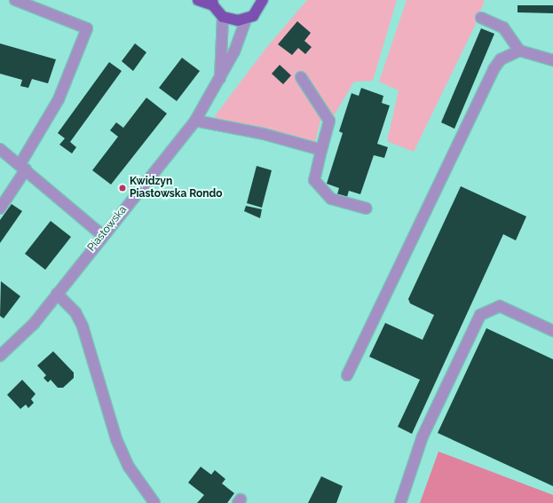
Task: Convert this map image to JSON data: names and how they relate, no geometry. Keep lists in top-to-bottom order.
{
  "streets": {
    "street": ["Piastowska"]
  },
  "places": ["Kwidzyn Piastowska Rondo"]
}
